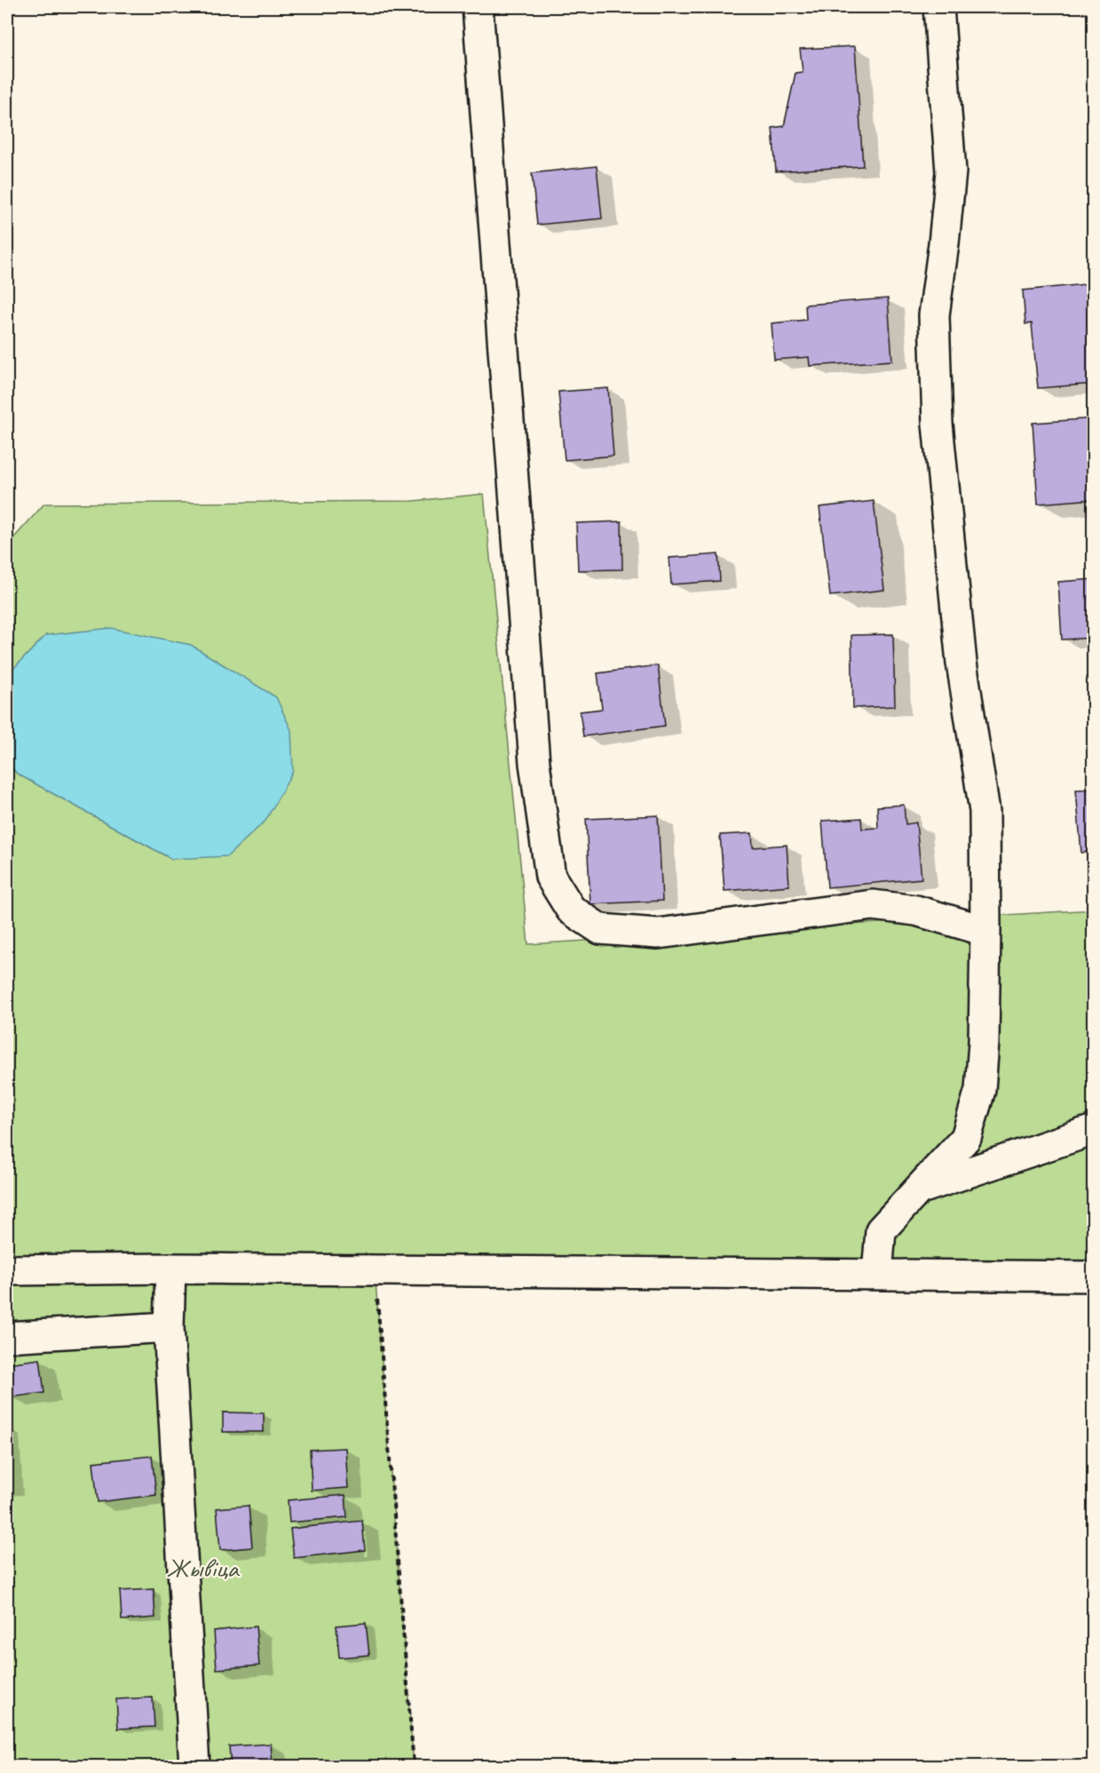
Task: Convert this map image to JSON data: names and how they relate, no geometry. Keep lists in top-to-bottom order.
{
  "parks": ["Жывіца"]
}
